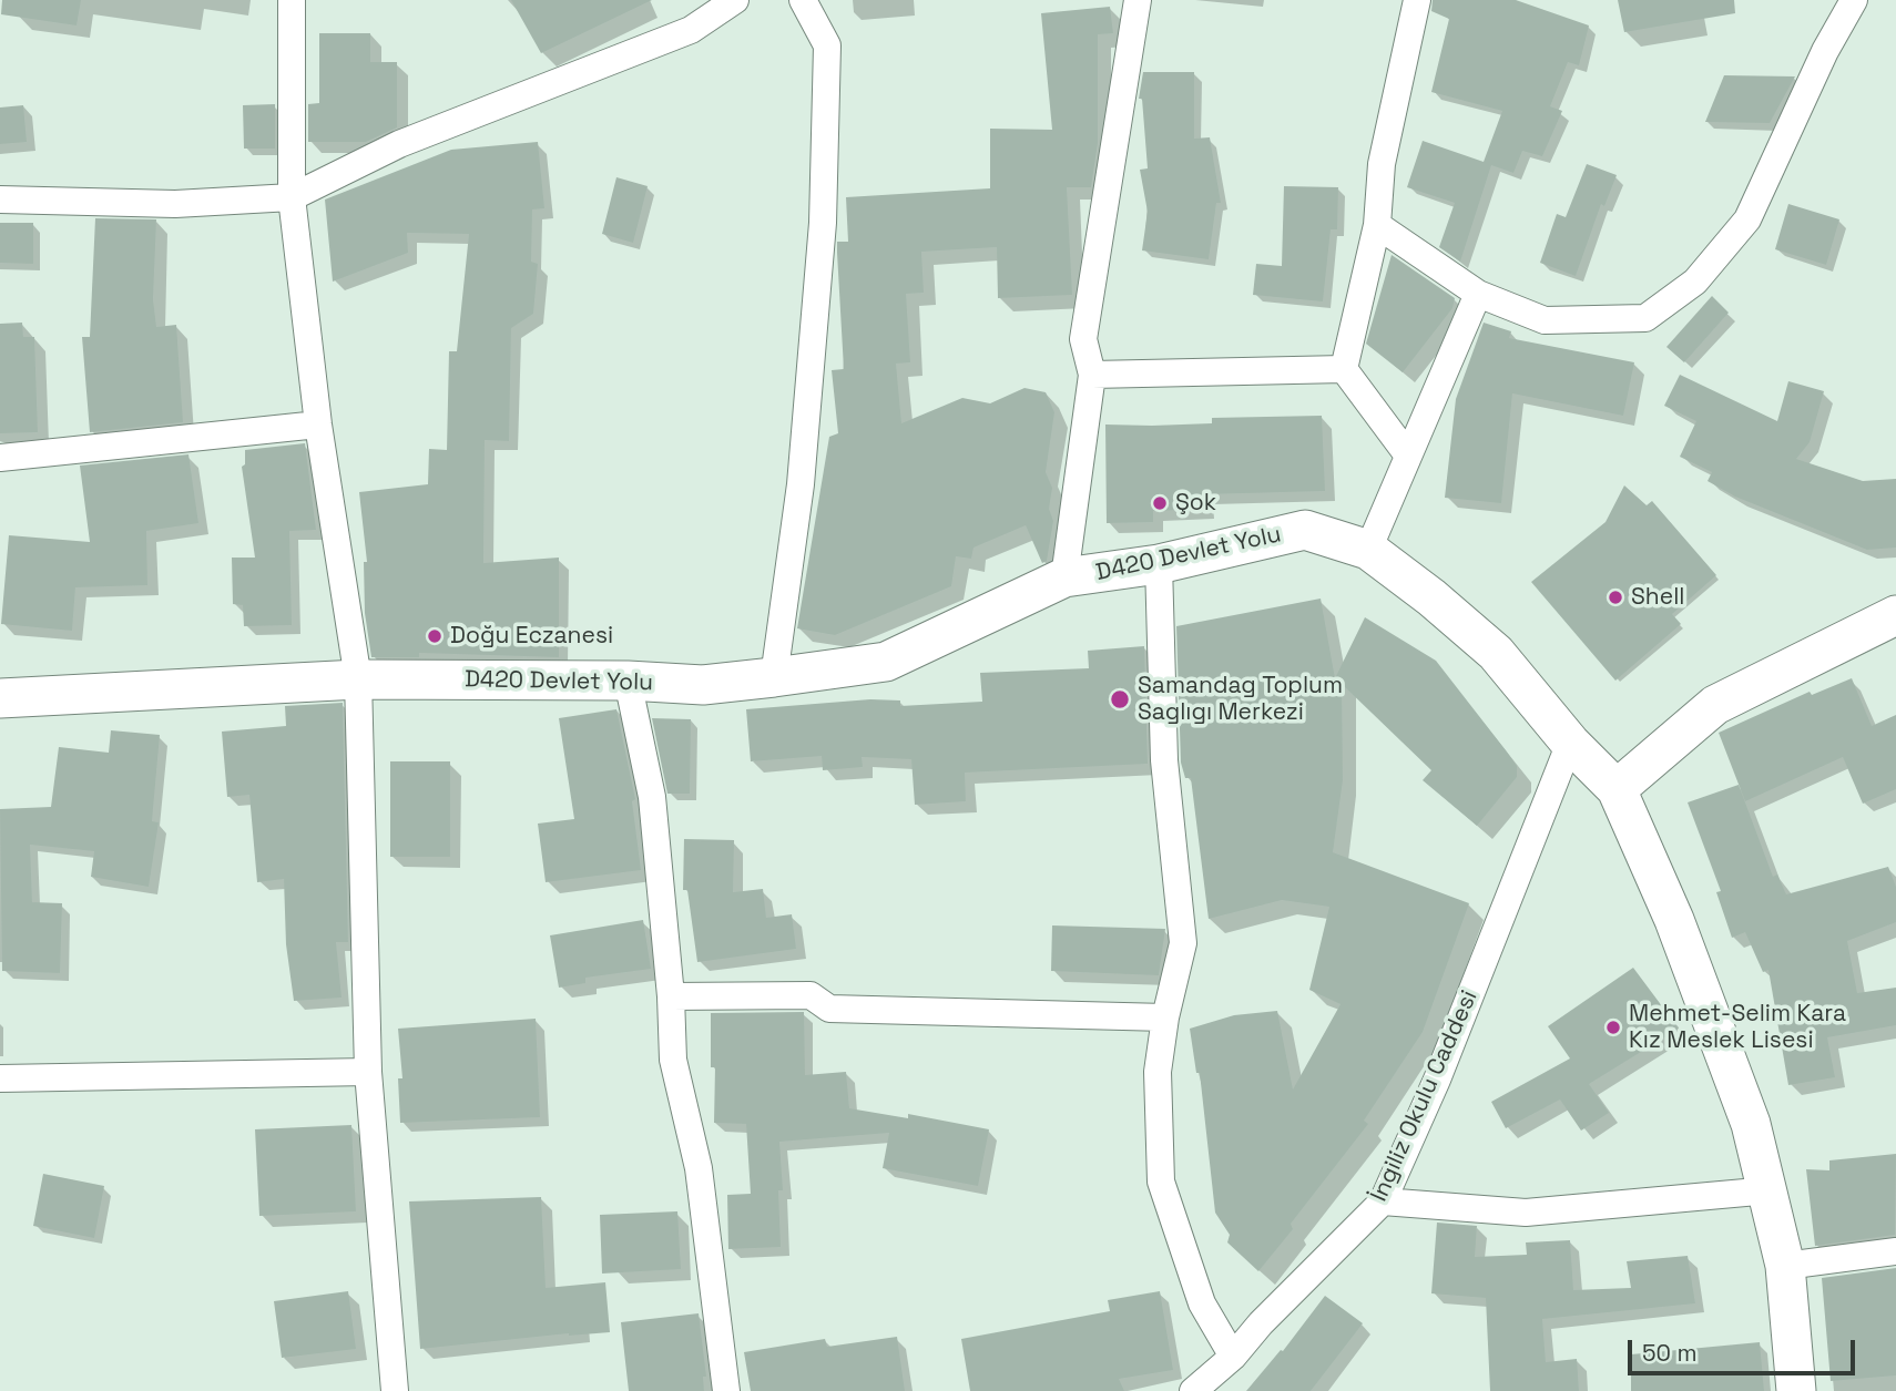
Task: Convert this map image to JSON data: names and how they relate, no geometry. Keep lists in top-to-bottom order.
{
  "streets": {
    "street": ["D420 Devlet Yolu", "İngiliz Okulu Caddesi"]
  },
  "crossings": [
    ["D420 Devlet Yolu", "İngiliz Okulu Caddesi"]
  ],
  "places": [
    "Şok",
    "Shell",
    "Doğu Eczanesi",
    "Samandag Toplum Saglıgı Merkezi",
    "Mehmet-Selim Kara Kız Meslek Lisesi"
  ],
  "scale_bar": "50 m"
}
